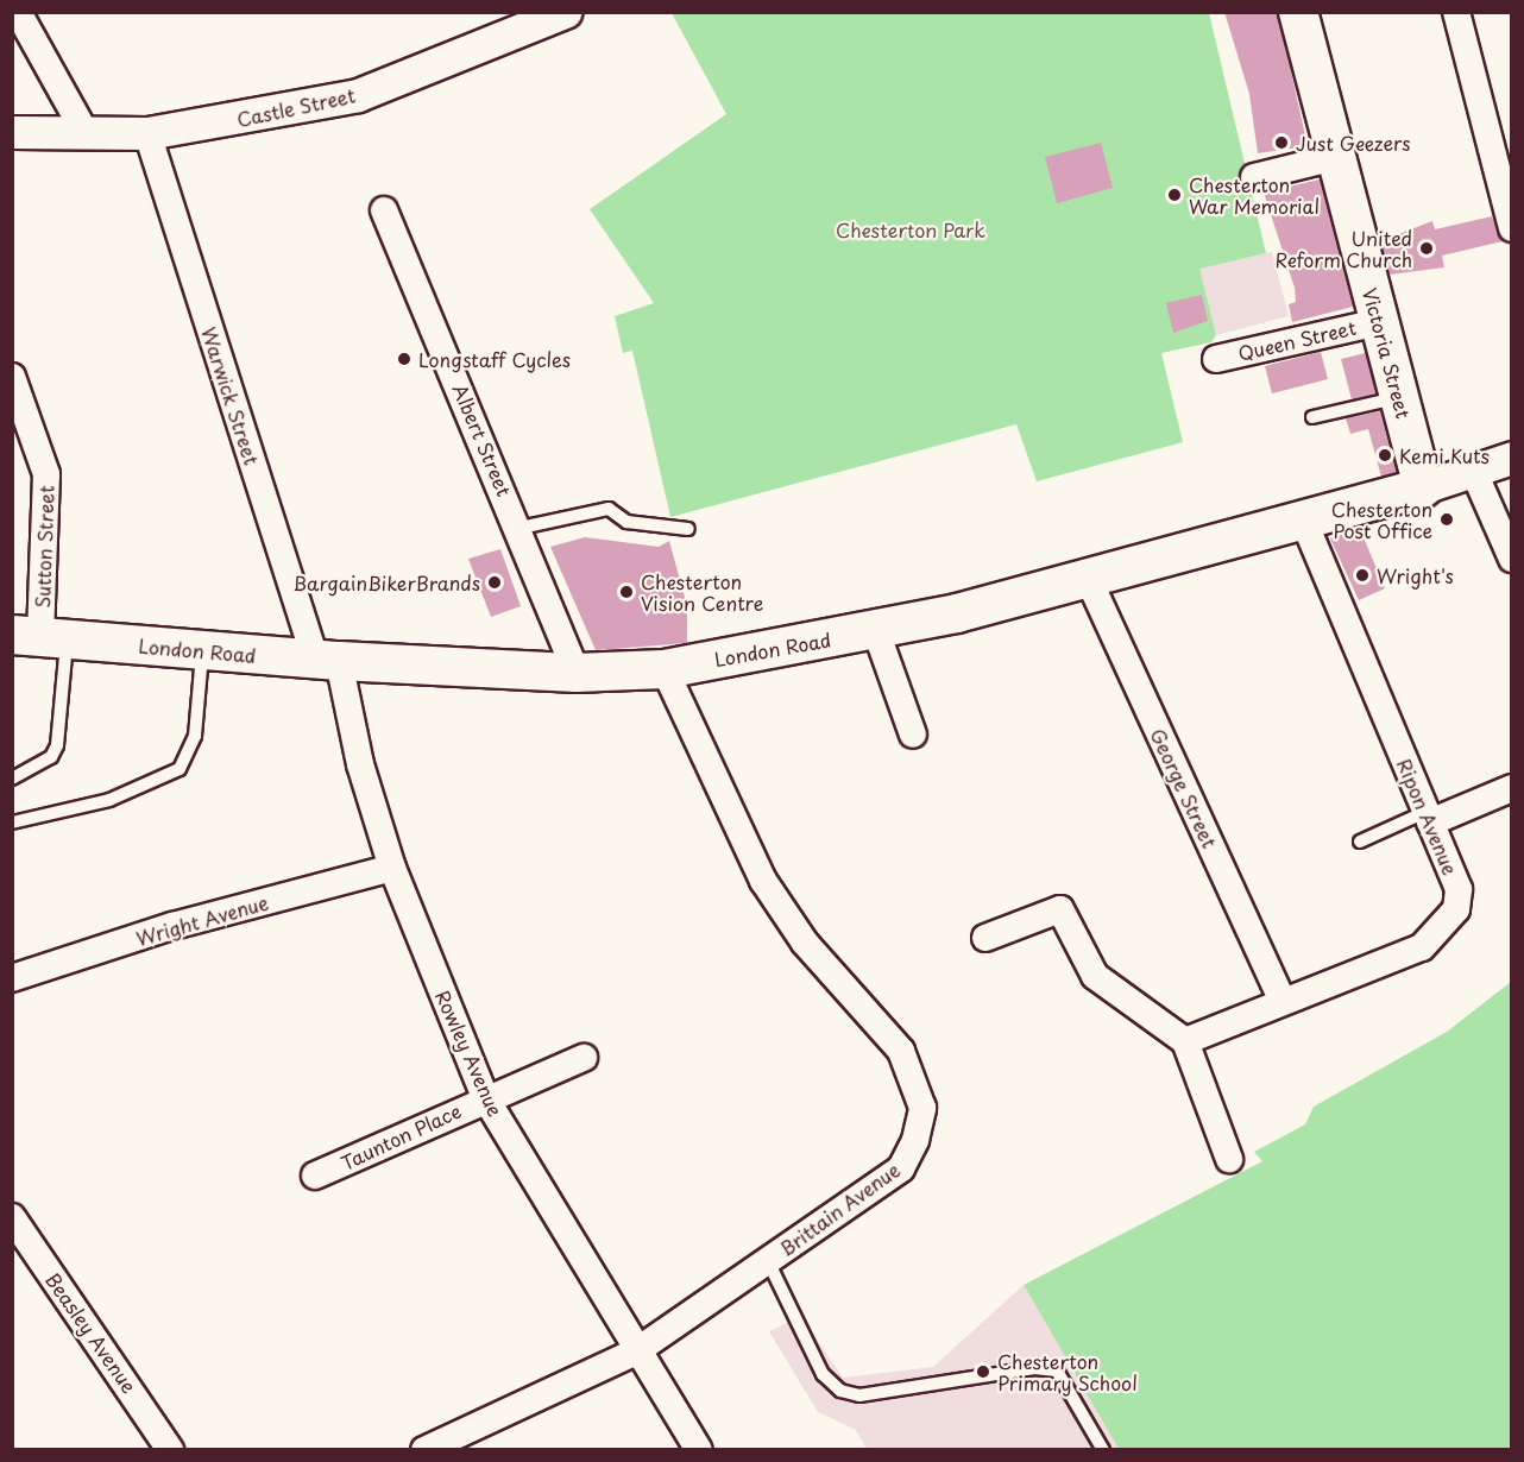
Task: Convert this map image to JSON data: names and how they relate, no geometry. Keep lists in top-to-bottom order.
{
  "streets": {
    "main road": ["Victoria Street", "London Road"],
    "street": [
      "Castle Street",
      "Queen Street",
      "Warwick Street",
      "Albert Street",
      "Sutton Street",
      "George Street",
      "Ripon Avenue",
      "Wright Avenue",
      "Rowley Avenue",
      "Taunton Place",
      "Brittain Avenue",
      "Beasley Avenue"
    ]
  },
  "crossings": [
    ["Castle Street", "Warwick Street"],
    ["Queen Street", "Victoria Street"],
    ["Victoria Street", "London Road"],
    ["Warwick Street", "London Road"],
    ["Warwick Street", "Rowley Avenue"],
    ["Albert Street", "London Road"],
    ["Sutton Street", "London Road"],
    ["London Road", "George Street"],
    ["London Road", "Ripon Avenue"],
    ["London Road", "Rowley Avenue"],
    ["London Road", "Brittain Avenue"],
    ["George Street", "Ripon Avenue"],
    ["Wright Avenue", "Rowley Avenue"],
    ["Rowley Avenue", "Taunton Place"],
    ["Rowley Avenue", "Brittain Avenue"]
  ],
  "parks": ["Chesterton Park"],
  "places": [
    "Just Geezers",
    "Chesterton War Memorial",
    "United Reform Church",
    "Longstaff Cycles",
    "Kemi Kuts",
    "Chesterton Post Office",
    "Wright's",
    "BargainBikerBrands",
    "Chesterton Vision Centre",
    "Chesterton Primary School"
  ]
}
